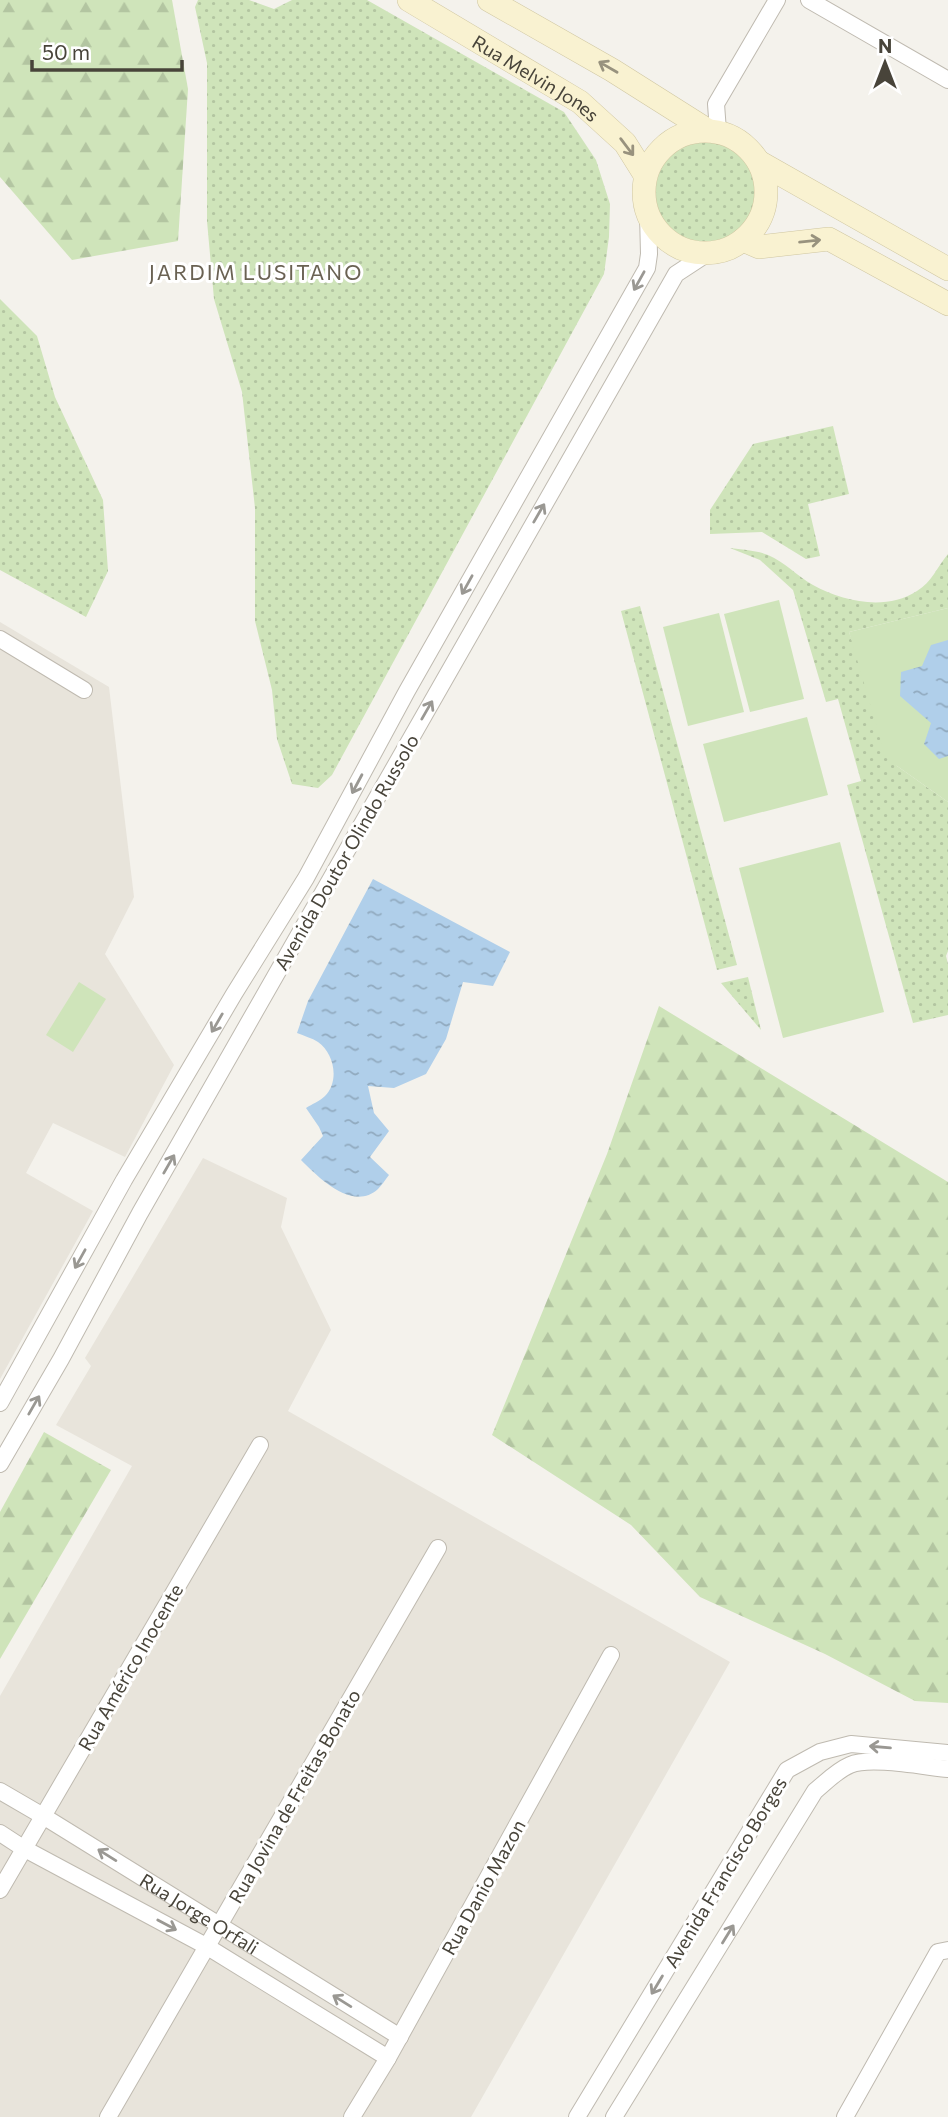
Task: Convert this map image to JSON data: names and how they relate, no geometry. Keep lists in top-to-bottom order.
{
  "streets": {
    "street": [
      "Rua Melvin Jones",
      "Avenida Doutor Olindo Russolo",
      "Rua Américo Inocente",
      "Rua Jovina de Freitas Bonato",
      "Avenida Francisco Borges",
      "Rua Danio Mazon",
      "Rua Jorge Orfali"
    ]
  },
  "crossings": [
    ["Rua Melvin Jones", "Avenida Doutor Olindo Russolo"],
    ["Rua Américo Inocente", "Rua Jorge Orfali"],
    ["Rua Jovina de Freitas Bonato", "Rua Jorge Orfali"],
    ["Rua Danio Mazon", "Rua Jorge Orfali"]
  ],
  "districts": ["JARDIM LUSITANO"],
  "scale_bar": "50 m",
  "north": "top"
}
